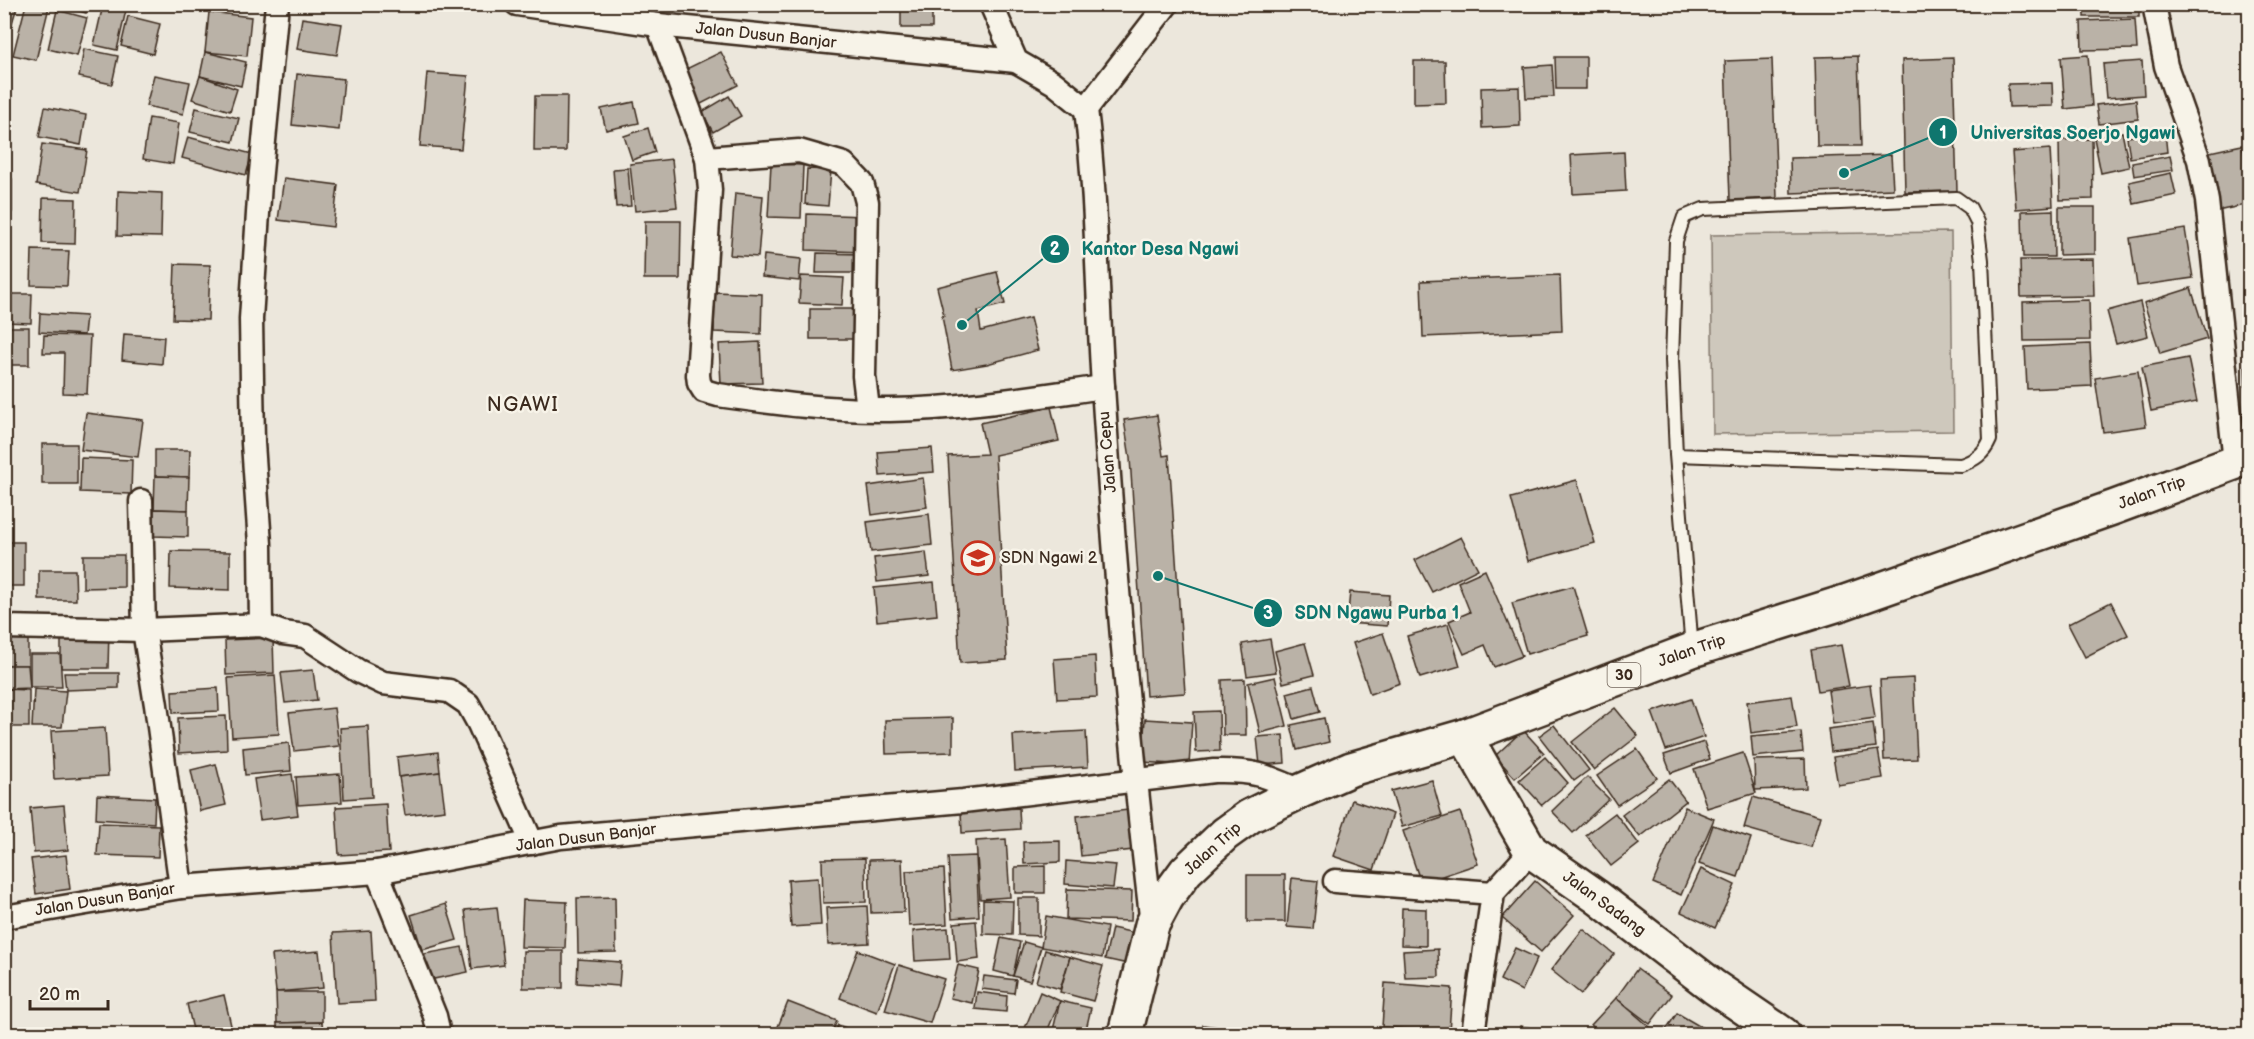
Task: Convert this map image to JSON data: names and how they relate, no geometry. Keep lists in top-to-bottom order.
{
  "streets": {
    "main road": ["Jalan Trip", "30", "Jalan Sadang"],
    "street": ["Jalan Dusun Banjar", "Jalan Cepu"]
  },
  "crossings": [
    ["Jalan Dusun Banjar", "Jalan Cepu"],
    ["Jalan Dusun Banjar", "Jalan Trip"],
    ["Jalan Cepu", "Jalan Trip"],
    ["Jalan Trip", "Jalan Sadang"]
  ],
  "districts": ["NGAWI"],
  "places": {
    "other": ["Universitas Soerjo Ngawi", "Kantor Desa Ngawi", "SDN Ngawu Purba 1"],
    "school or university": ["SDN Ngawi 2"]
  },
  "scale_bar": "20 m"
}
